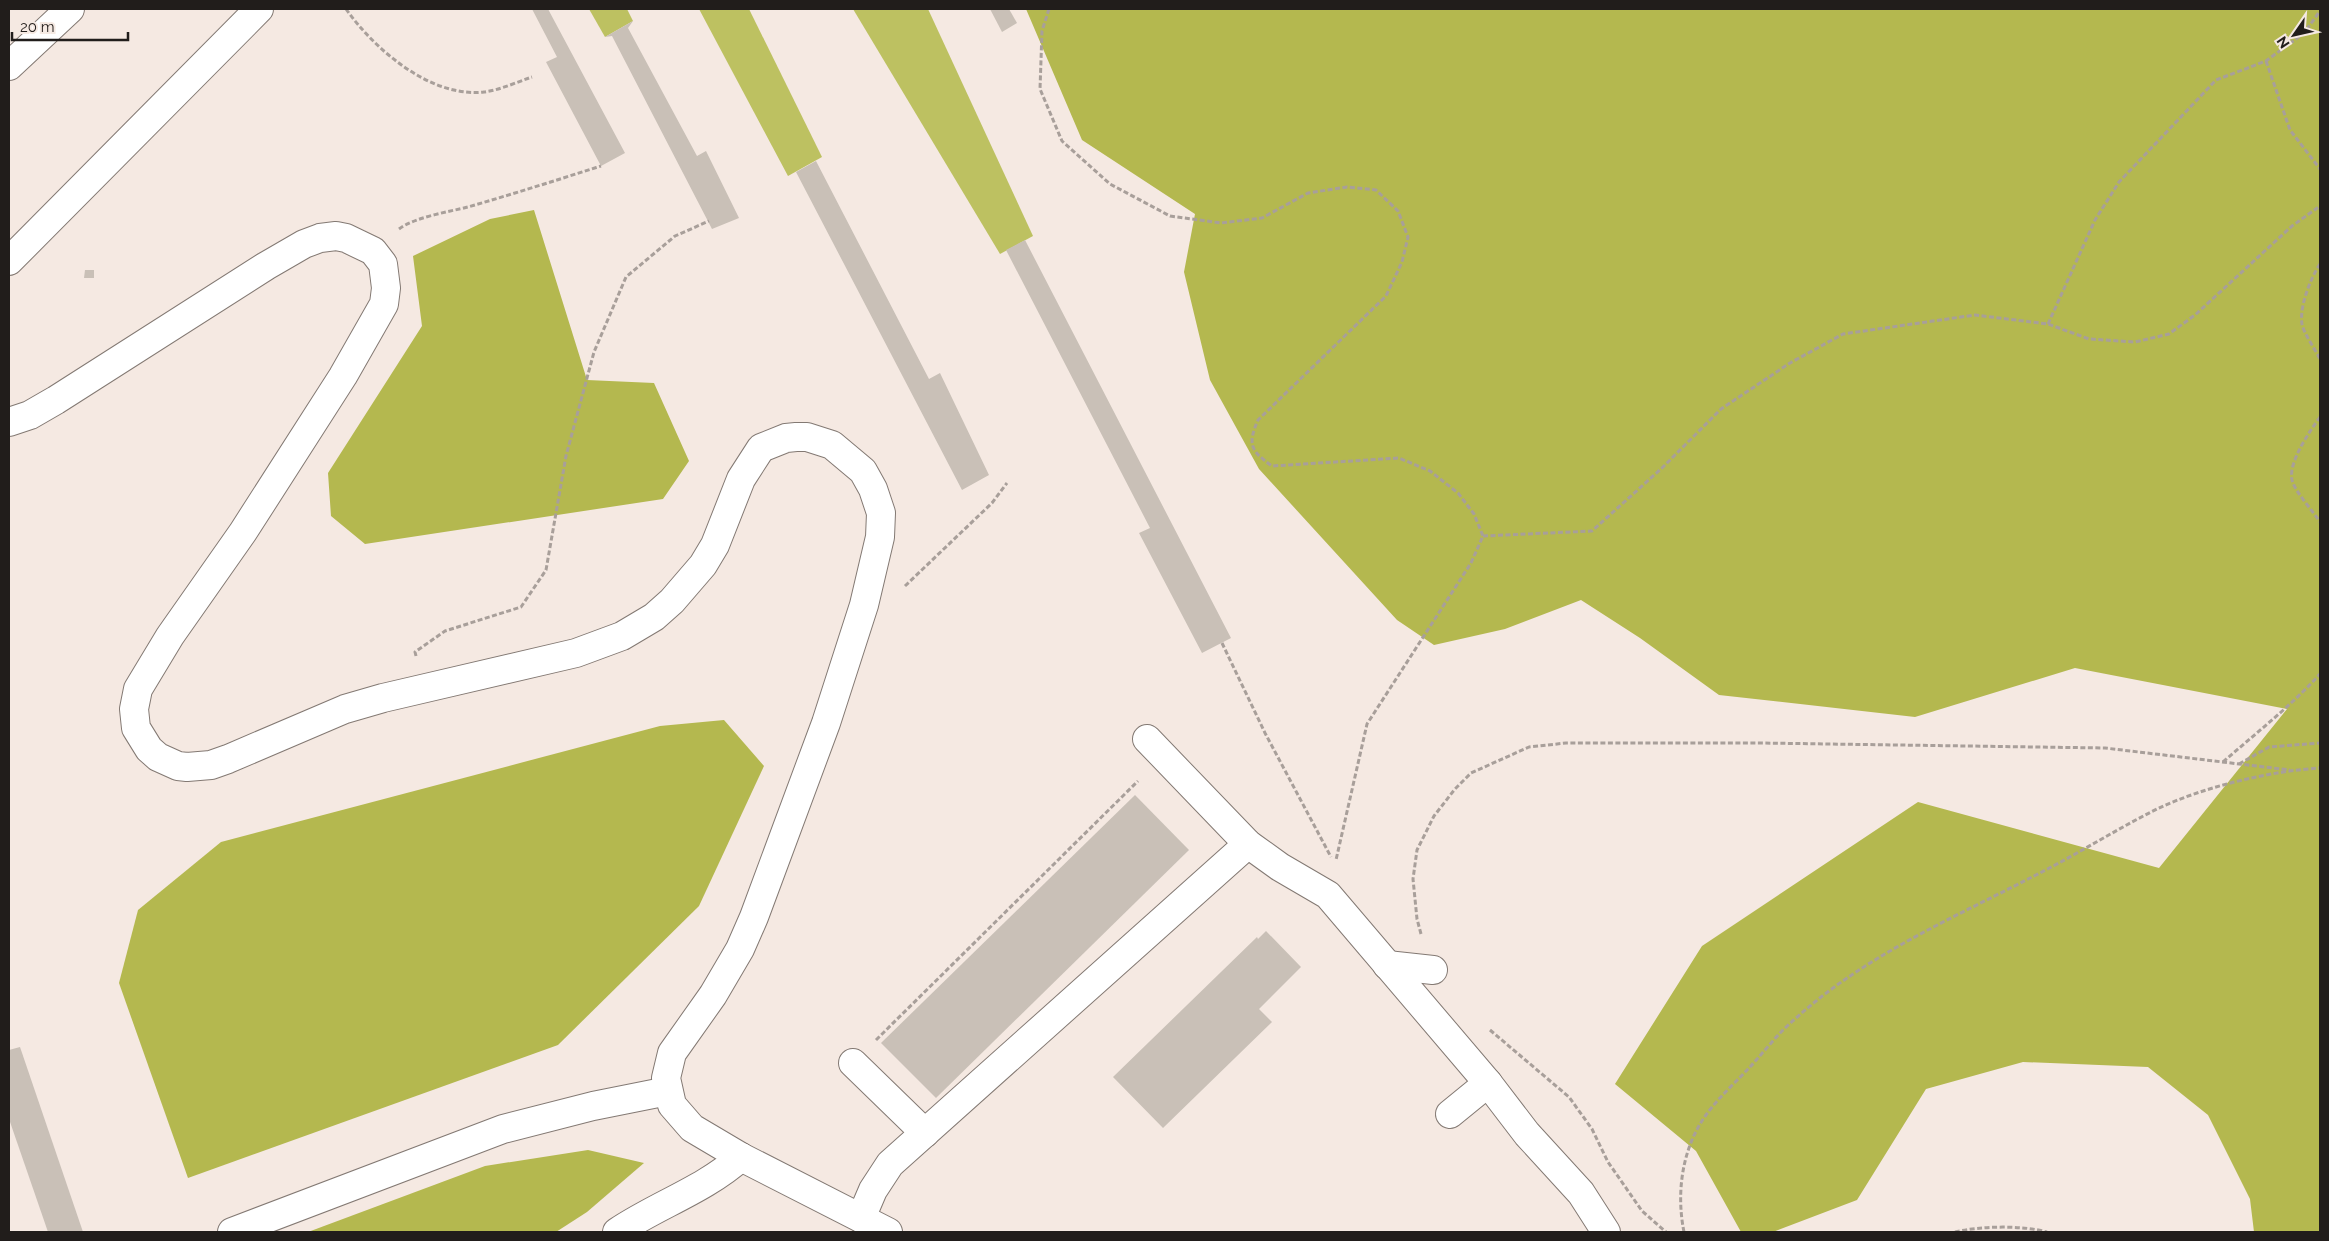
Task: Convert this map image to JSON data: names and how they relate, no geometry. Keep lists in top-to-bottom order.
{
  "scale_bar": "20 m",
  "north": "bottom left"
}
